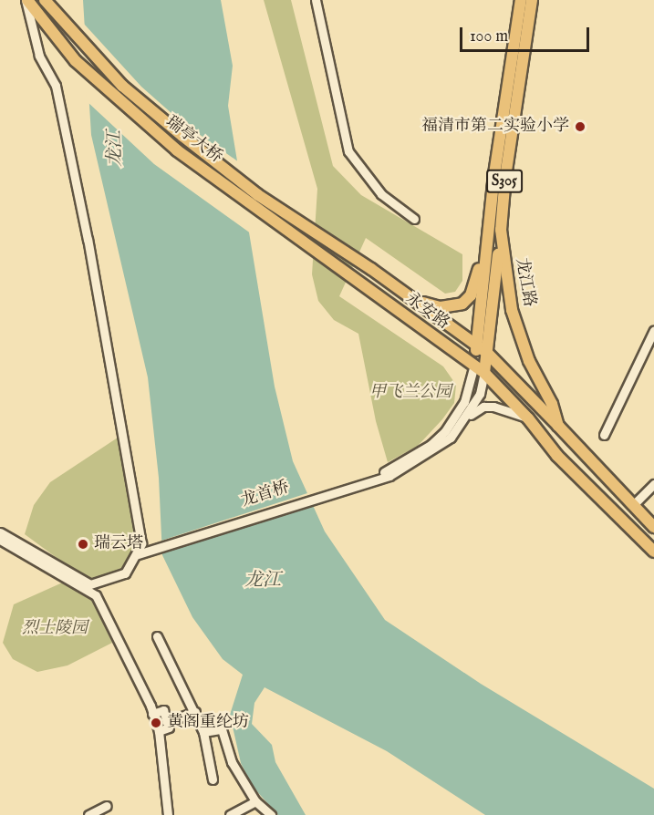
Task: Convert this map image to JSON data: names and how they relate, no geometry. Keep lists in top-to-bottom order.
{
  "streets": {
    "main road": [
      "瑞亭大桥",
      "S305",
      "龙江路",
      "永安路"
    ],
    "street": ["龙首桥"]
  },
  "crossings": [
    ["瑞亭大桥", "永安路"],
    ["龙江路", "永安路"]
  ],
  "water": ["龙江"],
  "parks": ["甲飞兰公园", "烈士陵园"],
  "places": ["福清市第二实验小学", "瑞云塔", "黄阁重纶坊"],
  "scale_bar": "100 m"
}
